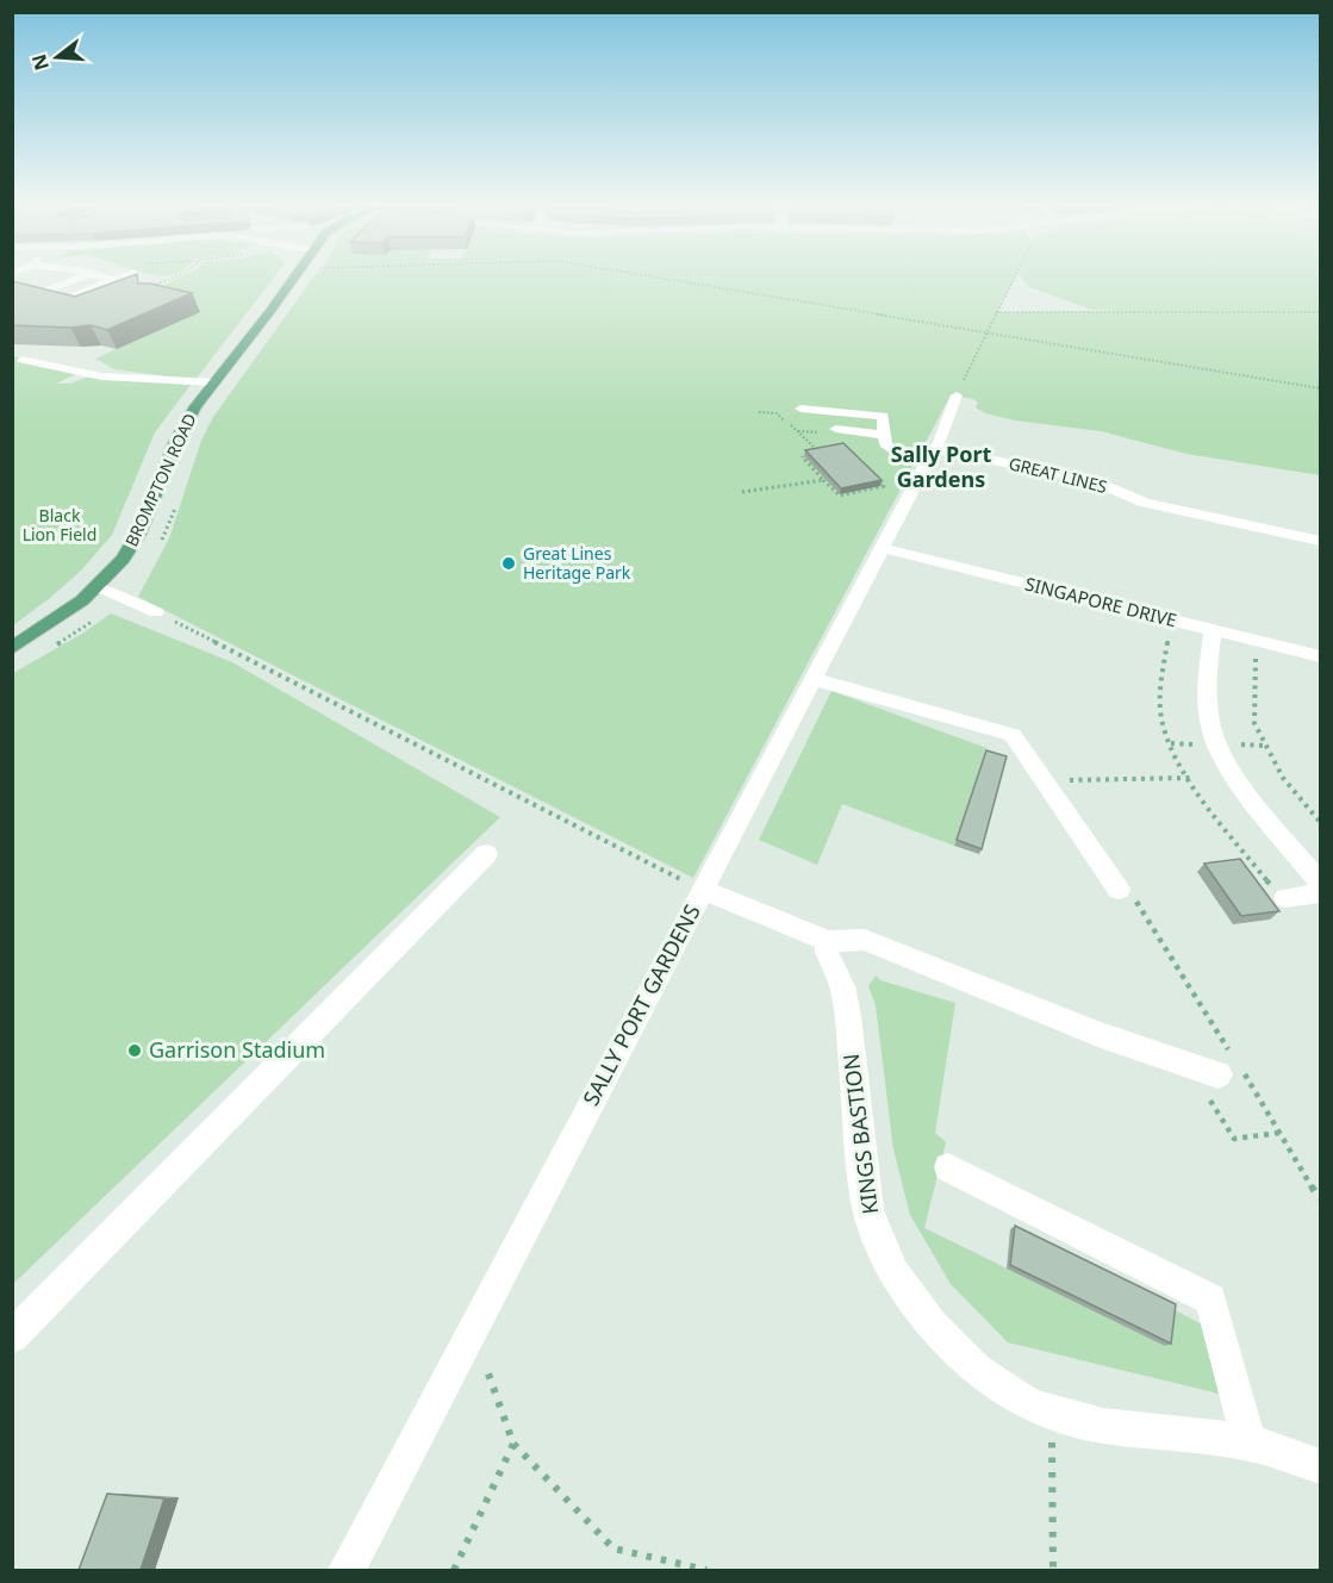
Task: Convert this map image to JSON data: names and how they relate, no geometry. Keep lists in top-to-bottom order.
{
  "streets": {
    "main road": ["BROMPTON ROAD"],
    "street": [
      "GREAT LINES",
      "SINGAPORE DRIVE",
      "SALLY PORT GARDENS",
      "KINGS BASTION"
    ]
  },
  "crossings": [
    ["GREAT LINES", "SALLY PORT GARDENS"],
    ["SINGAPORE DRIVE", "SALLY PORT GARDENS"]
  ],
  "districts": ["Sally Port Gardens"],
  "parks": ["Black Lion Field"],
  "places": ["Great Lines Heritage Park", "Garrison Stadium"],
  "north": "left"
}
